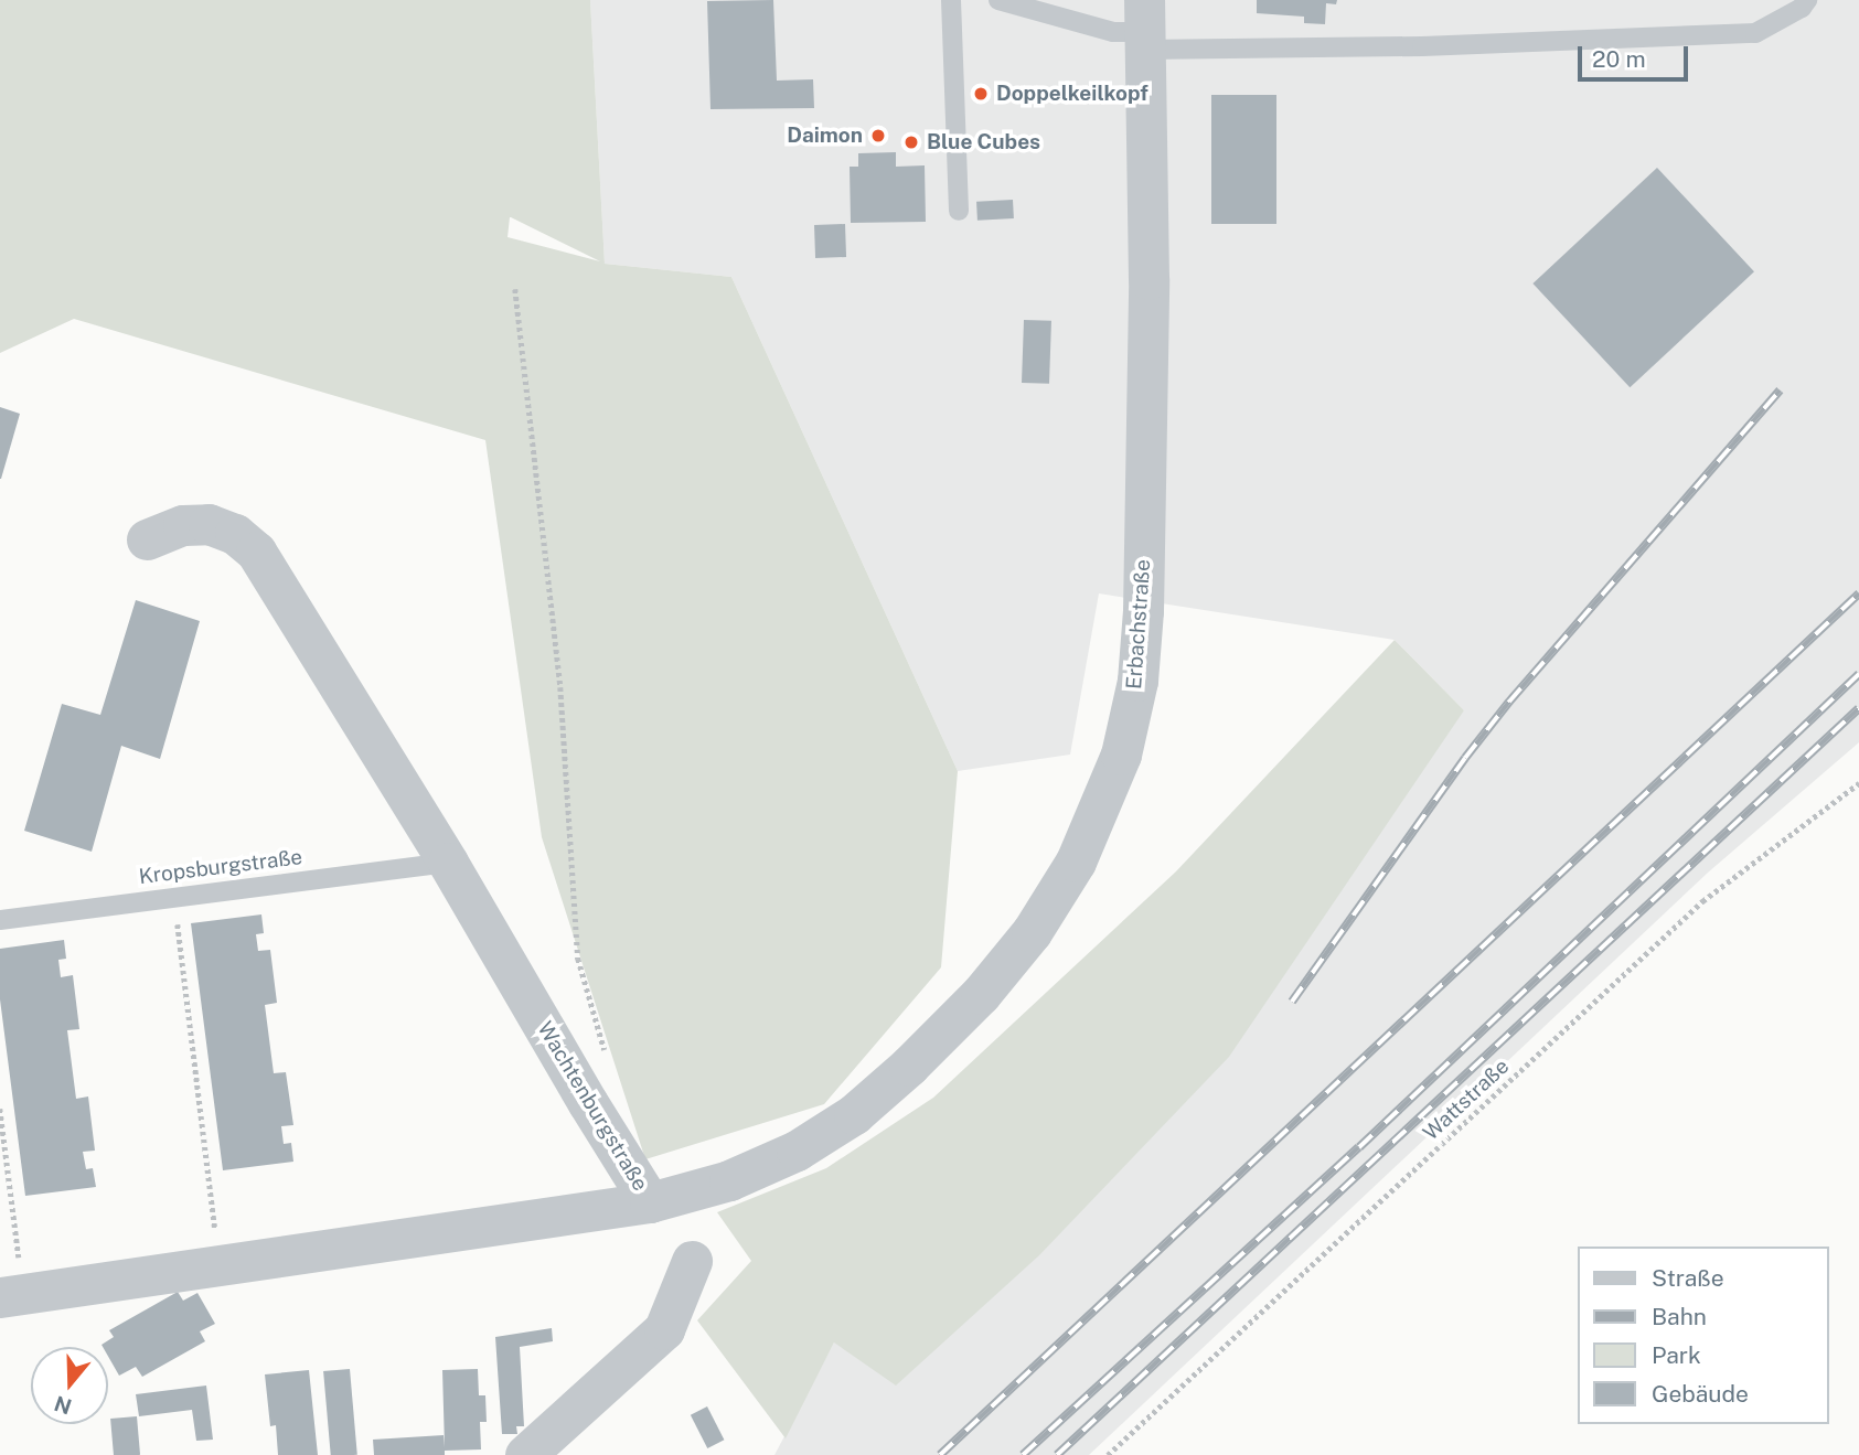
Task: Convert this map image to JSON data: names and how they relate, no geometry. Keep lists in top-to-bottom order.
{
  "streets": {
    "street": ["Erbachstraße", "Wachtenburgstraße"],
    "lane": ["Kropsburgstraße"],
    "path": ["Wattstraße"]
  },
  "crossings": [
    ["Erbachstraße", "Wachtenburgstraße"],
    ["Kropsburgstraße", "Wachtenburgstraße"]
  ],
  "places": ["Doppelkeilkopf", "Daimon", "Blue Cubes"],
  "legend": [
    "Straße",
    "Bahn",
    "Park",
    "Gebäude"
  ],
  "scale_bar": "20 m",
  "north": "bottom"
}
